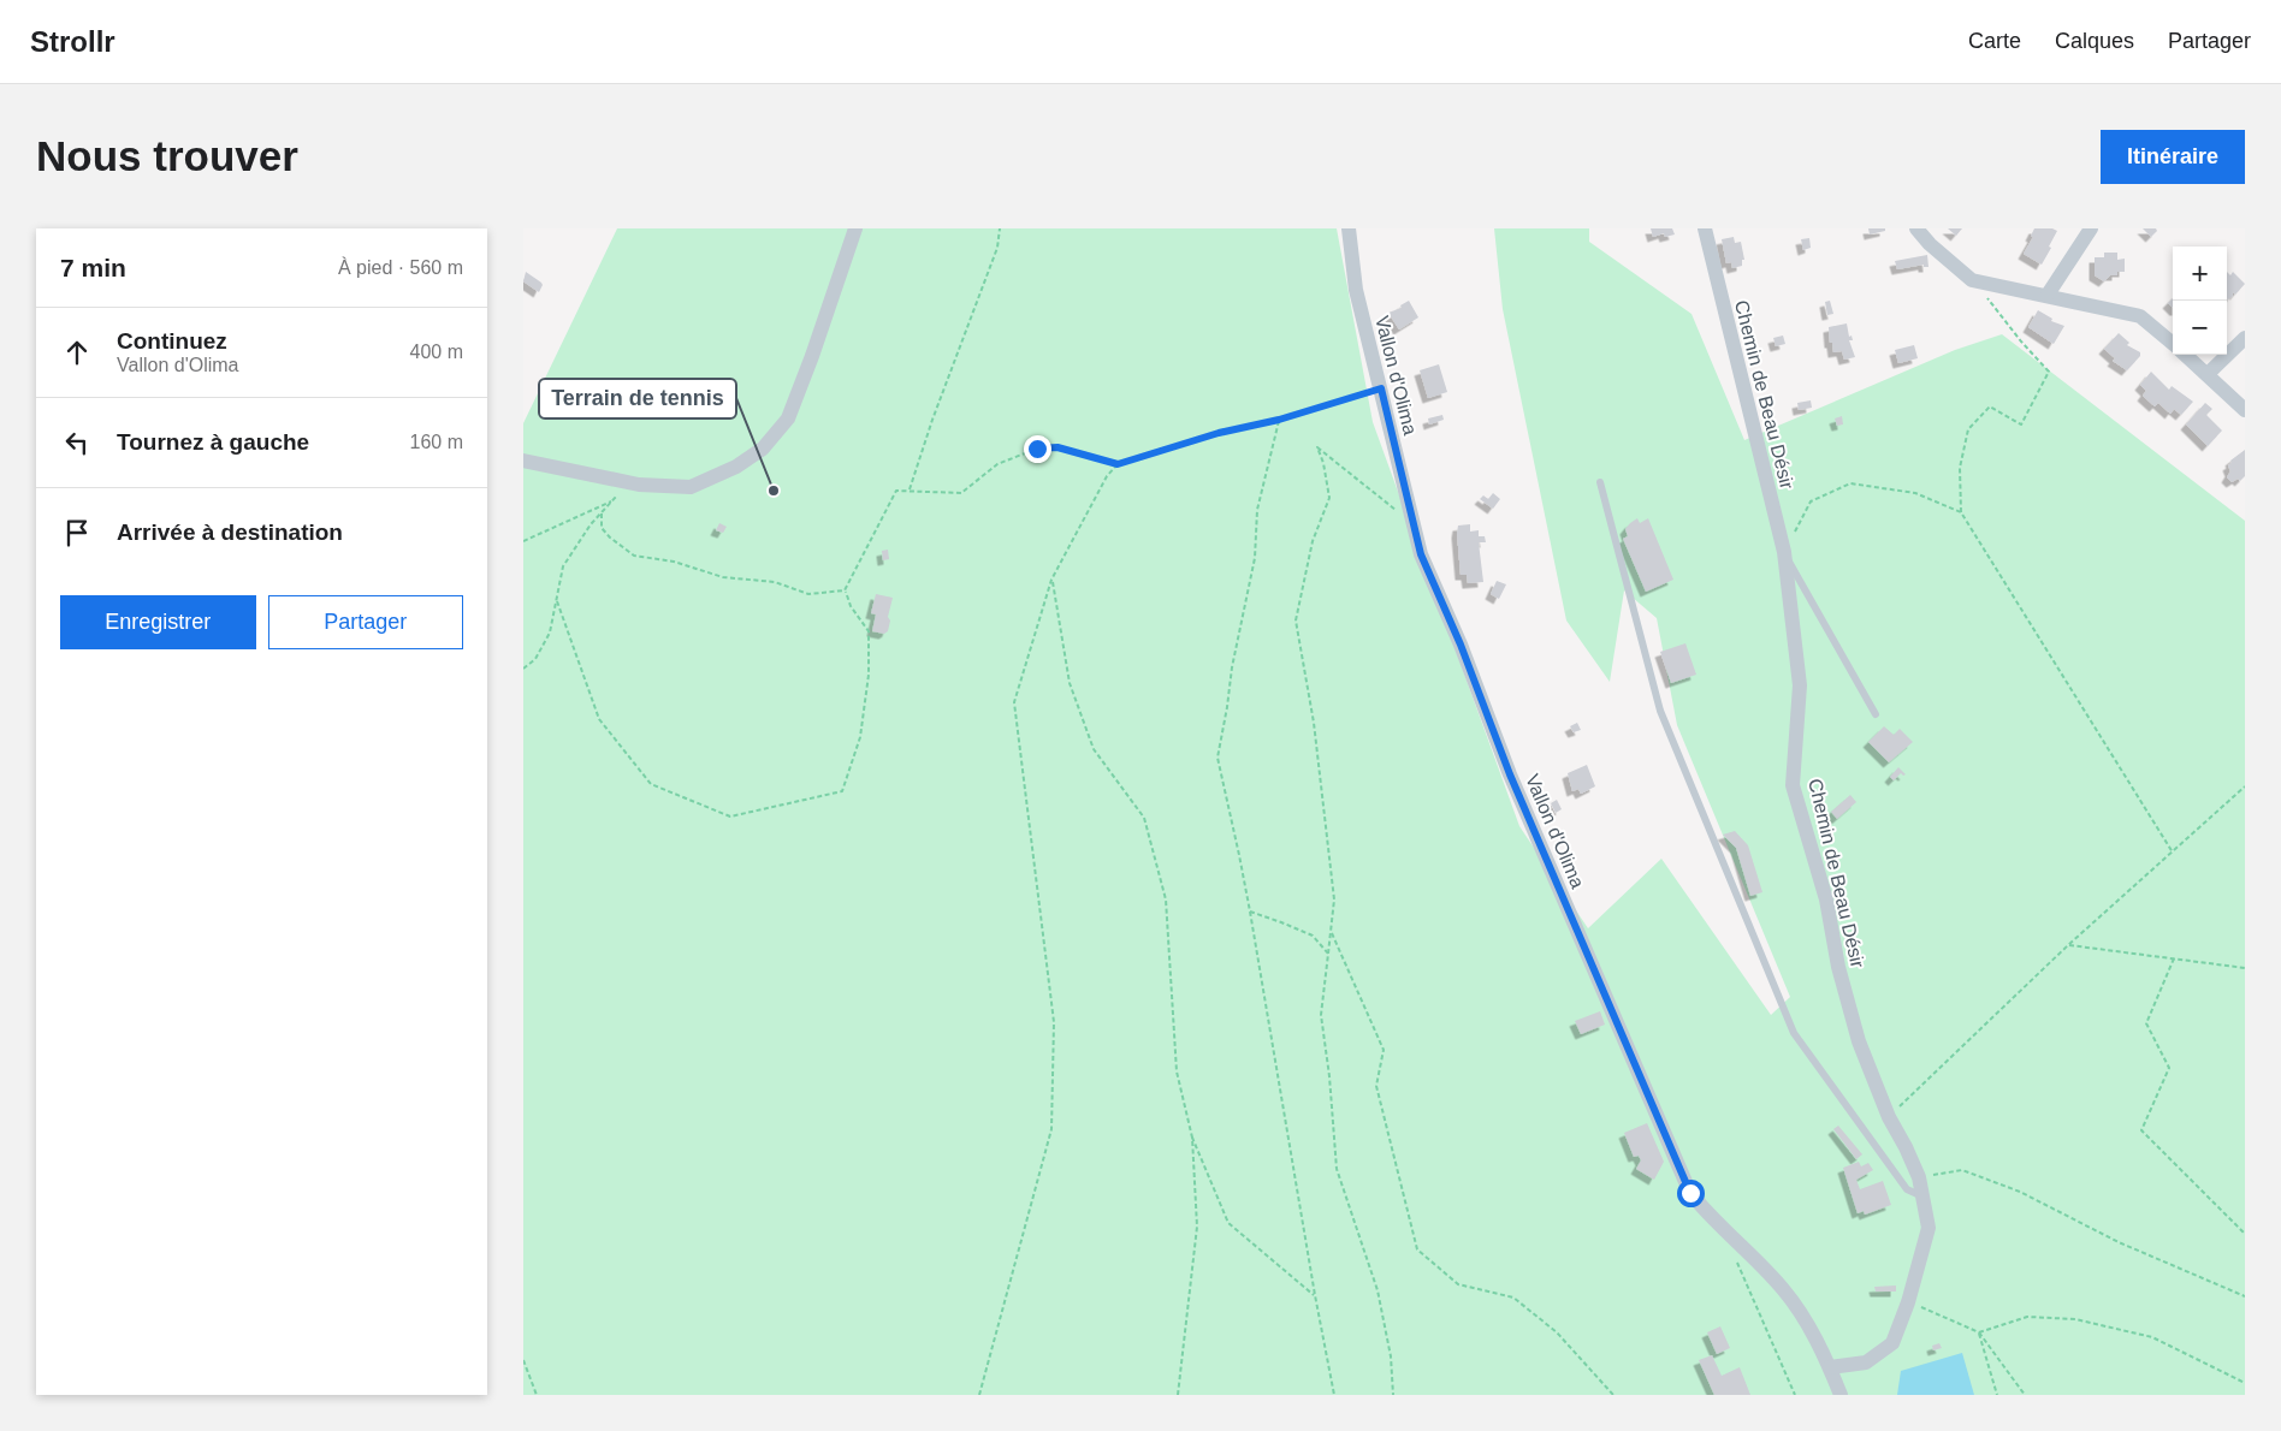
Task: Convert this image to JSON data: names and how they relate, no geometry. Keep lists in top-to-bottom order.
{
  "streets": {
    "street": ["Vallon d'Olima", "Chemin de Beau Désir"]
  },
  "crossings": [
    ["Vallon d'Olima", "Chemin de Beau Désir"]
  ],
  "places": ["Terrain de tennis"],
  "page": {
    "header": "Strollr",
    "nav": ["Carte", "Calques", "Partager"],
    "buttons": [
      "Itinéraire",
      ["Enregistrer", "Partager"]
    ],
    "title": "Nous trouver",
    "heading": ["7 min", "À pied · 560 m"],
    "map_buttons": ["+", "−"],
    "list": [
      ["Continuez", "Vallon d'Olima", "400 m"],
      ["Tournez à gauche", "160 m"],
      "Arrivée à destination"
    ]
  }
}
